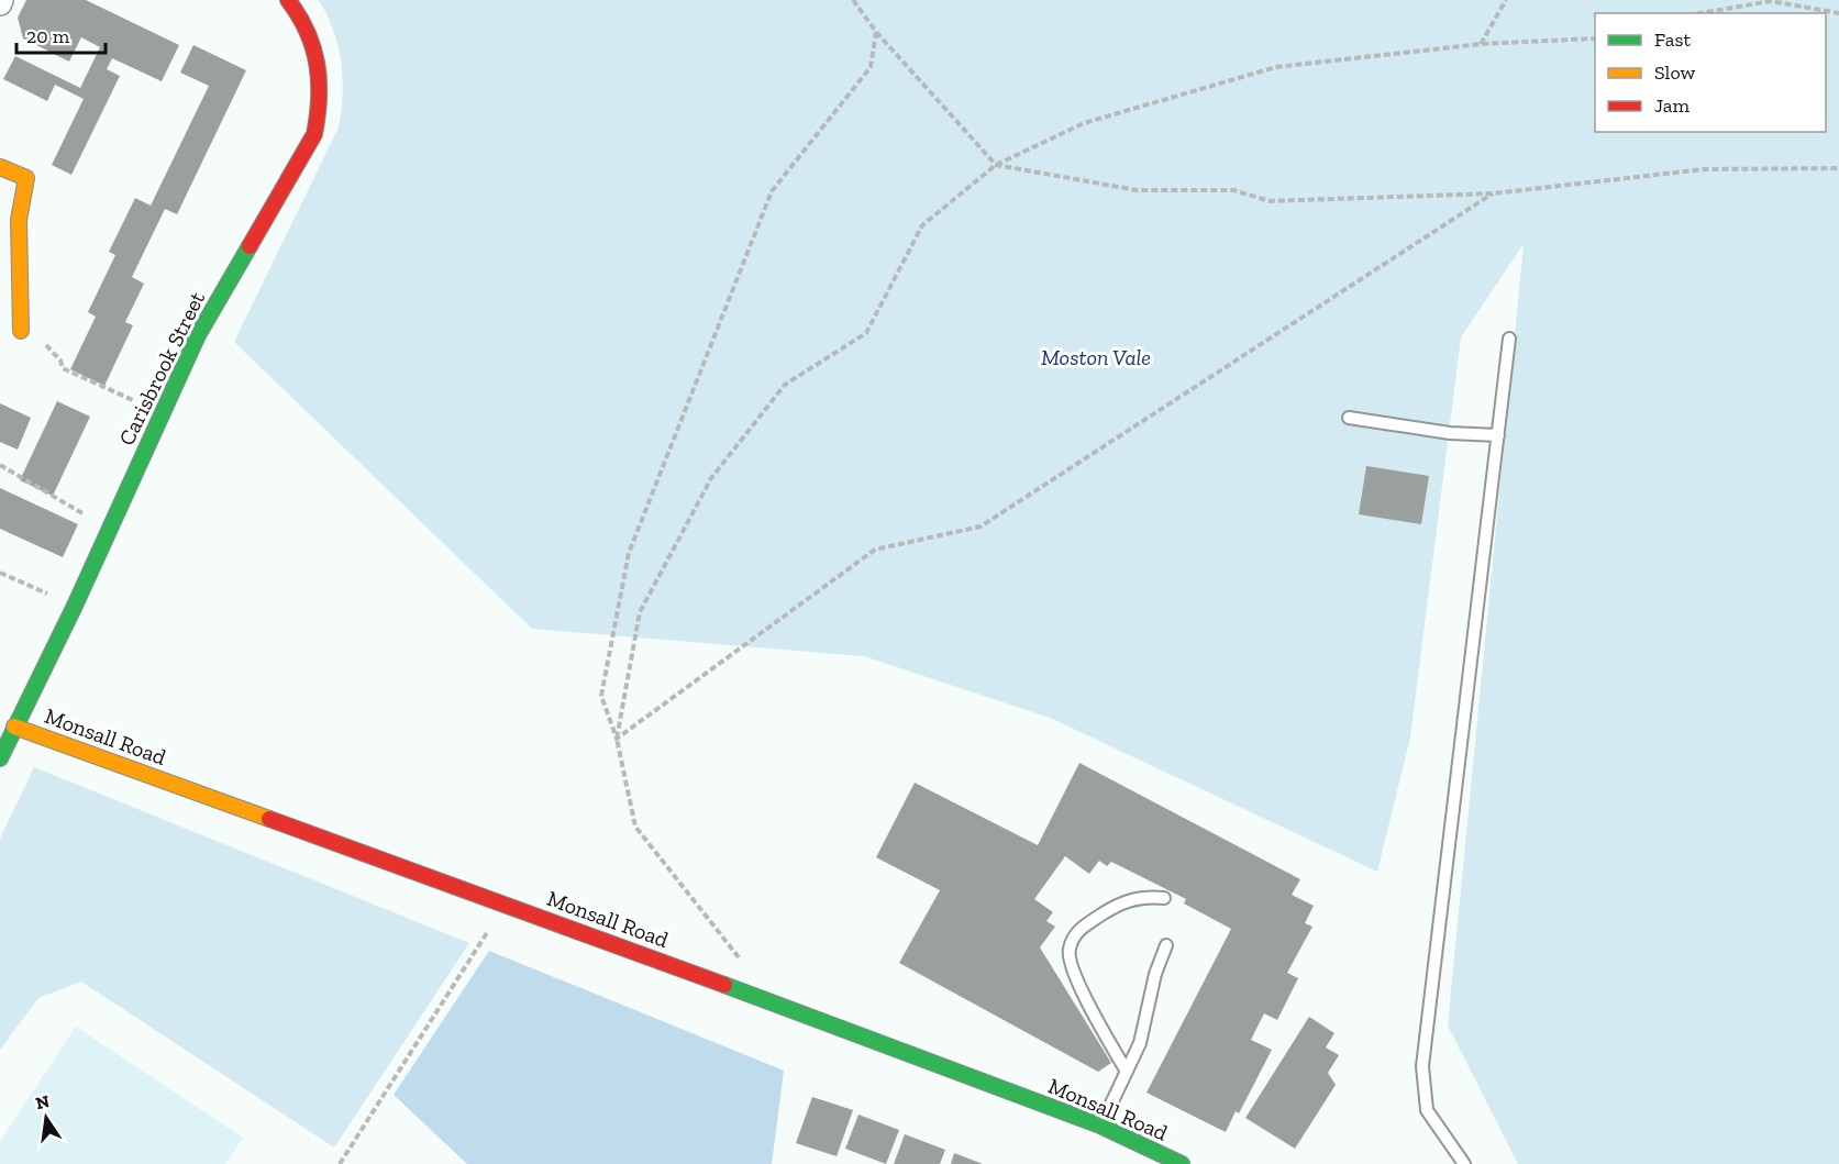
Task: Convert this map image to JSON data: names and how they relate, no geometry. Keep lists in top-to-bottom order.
{
  "streets": {
    "street": ["Carisbrook Street", "Monsall Road"]
  },
  "crossings": [
    ["Carisbrook Street", "Monsall Road"]
  ],
  "parks": ["Moston Vale"],
  "legend": ["Fast", "Slow", "Jam"],
  "scale_bar": "20 m",
  "north": "top"
}
